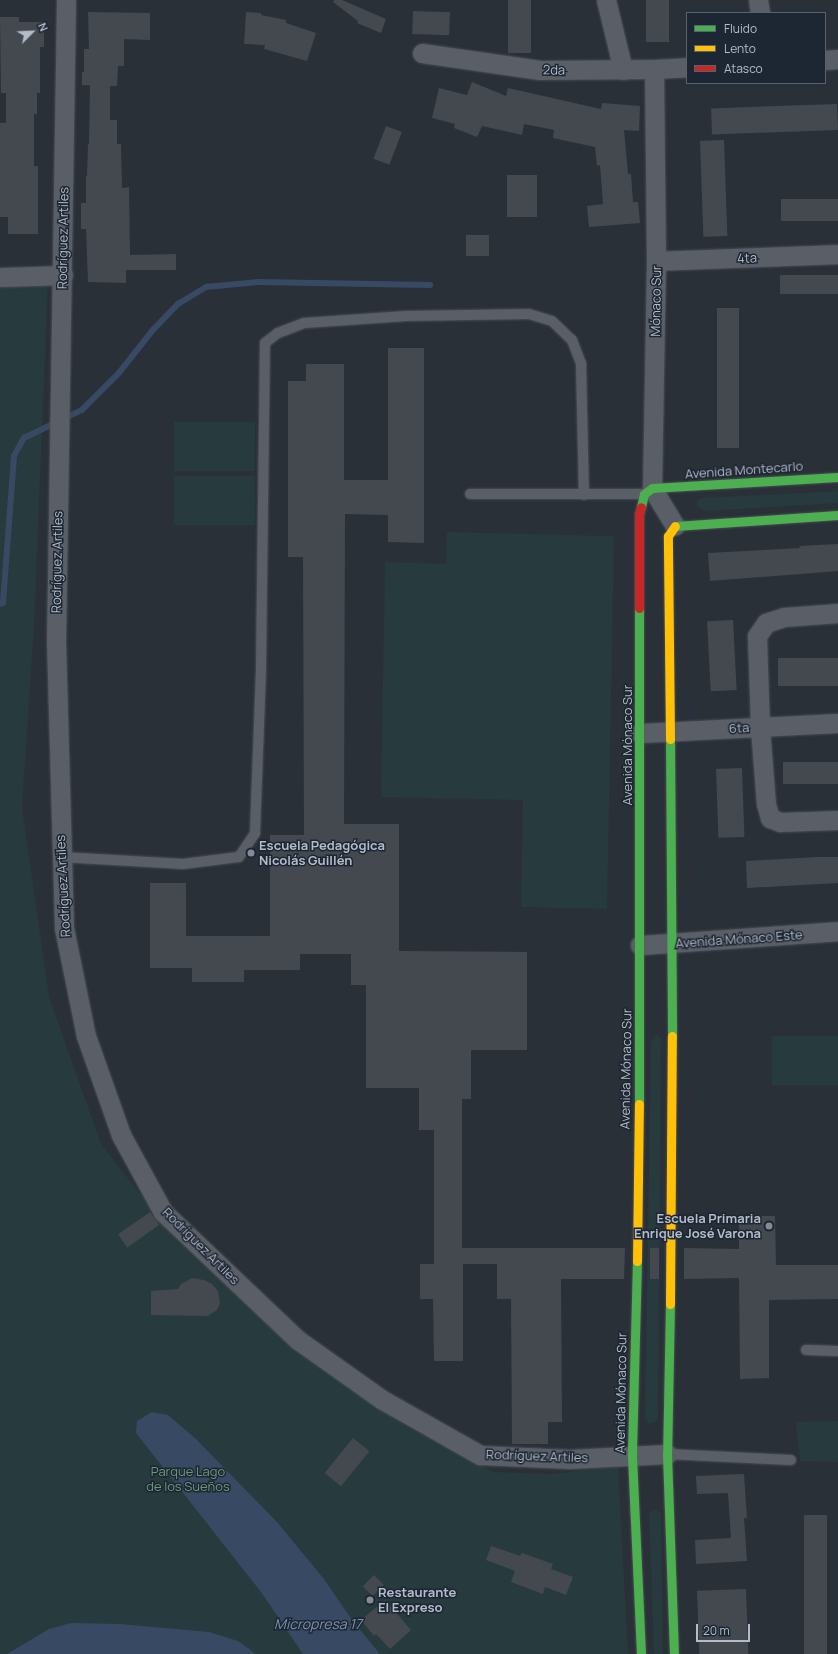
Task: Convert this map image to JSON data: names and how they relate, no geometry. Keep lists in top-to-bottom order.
{
  "streets": {
    "main road": ["Avenida Montecarlo", "Avenida Mónaco Sur"],
    "street": [
      "2da",
      "Rodríguez Artiles",
      "4ta",
      "Mónaco Sur",
      "6ta",
      "Avenida Mónaco Este"
    ]
  },
  "crossings": [
    ["2da", "Mónaco Sur"],
    ["Rodríguez Artiles", "Avenida Mónaco Sur"],
    ["4ta", "Mónaco Sur"],
    ["Mónaco Sur", "Avenida Montecarlo"],
    ["Mónaco Sur", "Avenida Mónaco Sur"],
    ["Avenida Montecarlo", "Avenida Mónaco Sur"],
    ["6ta", "Avenida Mónaco Sur"],
    ["Avenida Mónaco Sur", "Avenida Mónaco Este"]
  ],
  "water": ["Micropresa 17"],
  "parks": ["Parque Lago de los Sueños"],
  "places": ["Escuela Pedagógica Nicolás Guillén", "Escuela Primaria Enrique José Varona", "Restaurante El Expreso"],
  "legend": ["Fluido", "Lento", "Atasco"],
  "scale_bar": "20 m",
  "north": "top right"
}
